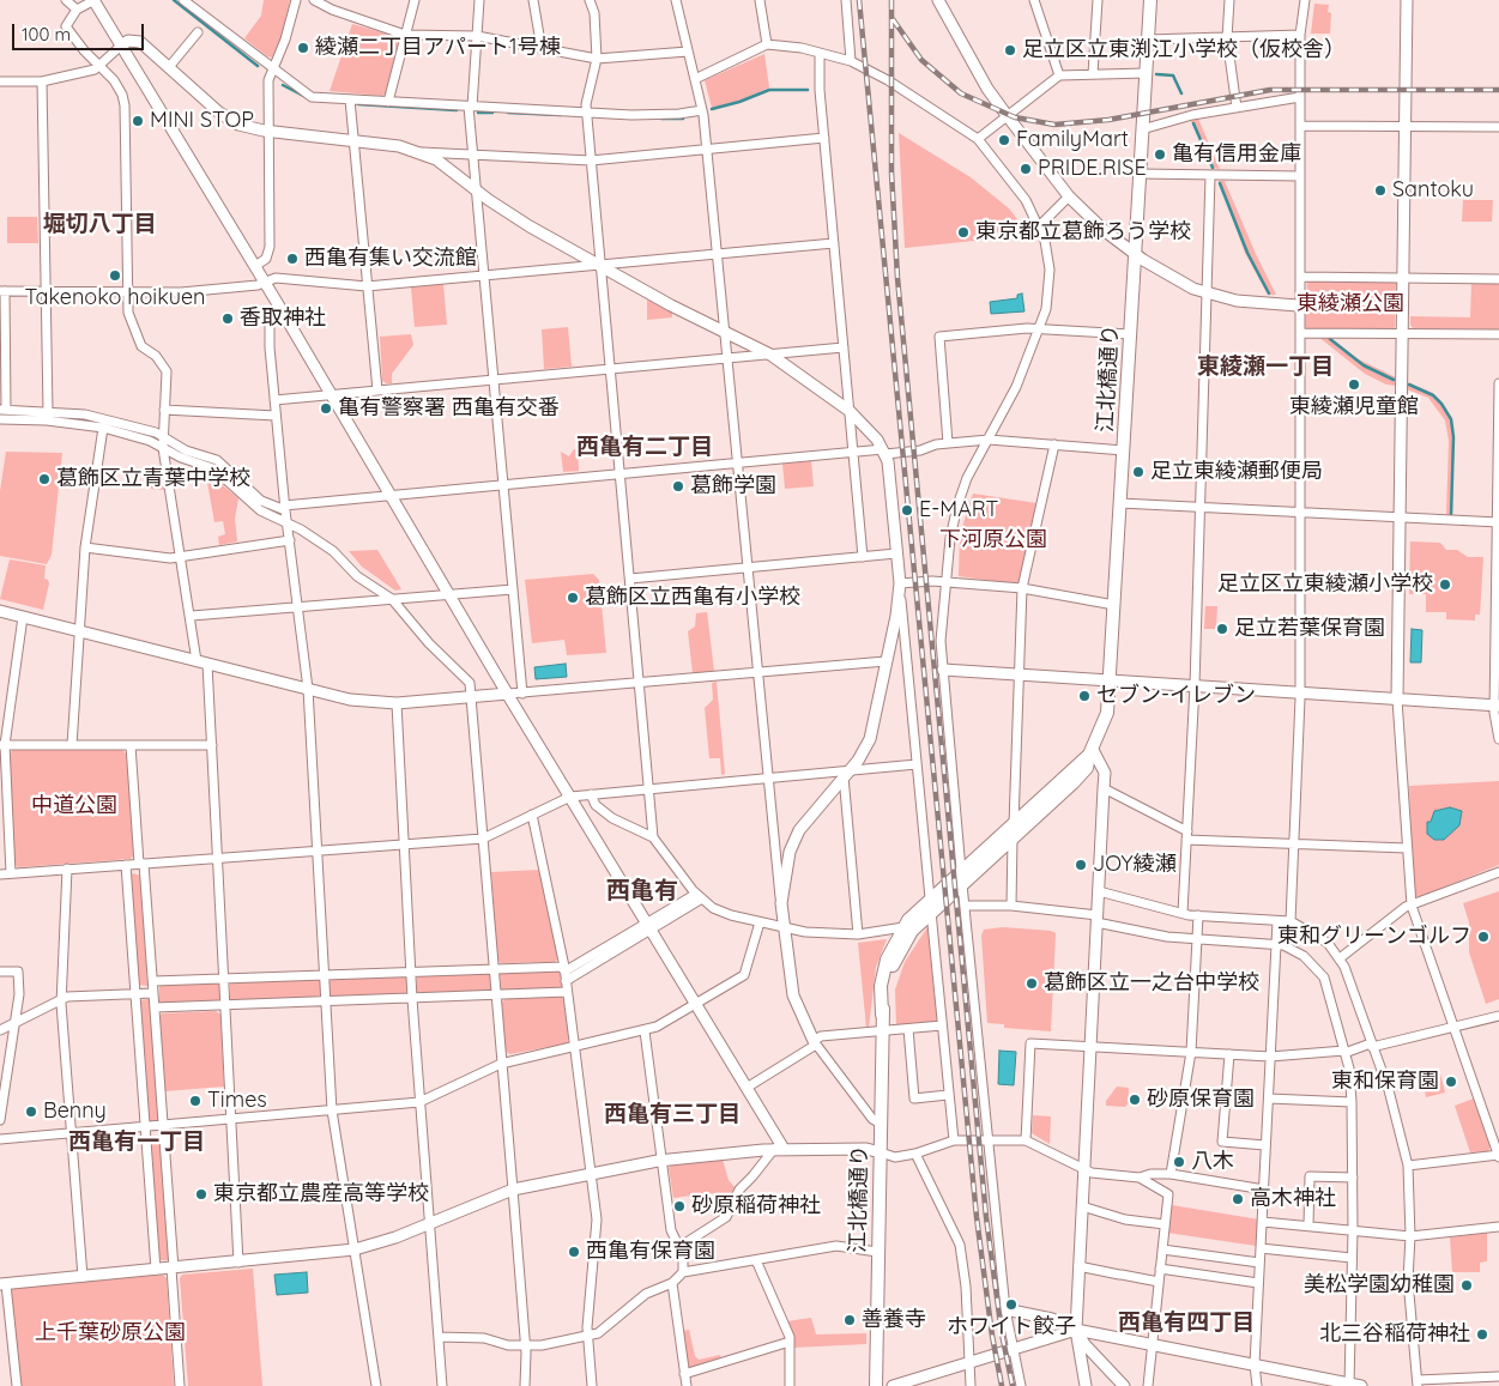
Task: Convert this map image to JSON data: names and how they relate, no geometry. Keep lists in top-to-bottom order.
{
  "streets": {
    "main road": ["江北橋通り"]
  },
  "districts": [
    "堀切八丁目",
    "東綾瀬一丁目",
    "西亀有二丁目",
    "西亀有",
    "西亀有三丁目",
    "西亀有一丁目",
    "西亀有四丁目"
  ],
  "parks": [
    "東綾瀬公園",
    "下河原公園",
    "中道公園",
    "上千葉砂原公園"
  ],
  "places": [
    "綾瀬二丁目アパート1号棟",
    "足立区立東渕江小学校（仮校舎）",
    "MINI STOP",
    "FamilyMart",
    "亀有信用金庫",
    "PRIDE.RISE",
    "Santoku",
    "東京都立葛飾ろう学校",
    "西亀有集い交流館",
    "Takenoko hoikuen",
    "香取神社",
    "東綾瀬児童館",
    "亀有警察署 西亀有交番",
    "足立東綾瀬郵便局",
    "葛飾区立青葉中学校",
    "葛飾学園",
    "E-MART",
    "足立区立東綾瀬小学校",
    "葛飾区立西亀有小学校",
    "足立若葉保育園",
    "セブン-イレブン",
    "JOY綾瀬",
    "東和グリーンゴルフ",
    "葛飾区立一之台中学校",
    "東和保育園",
    "砂原保育園",
    "Times",
    "Benny",
    "八木",
    "東京都立農産高等学校",
    "高木神社",
    "砂原稲荷神社",
    "西亀有保育園",
    "美松学園幼稚園",
    "ホワイト餃子",
    "善養寺",
    "北三谷稲荷神社"
  ],
  "scale_bar": "100 m"
}
